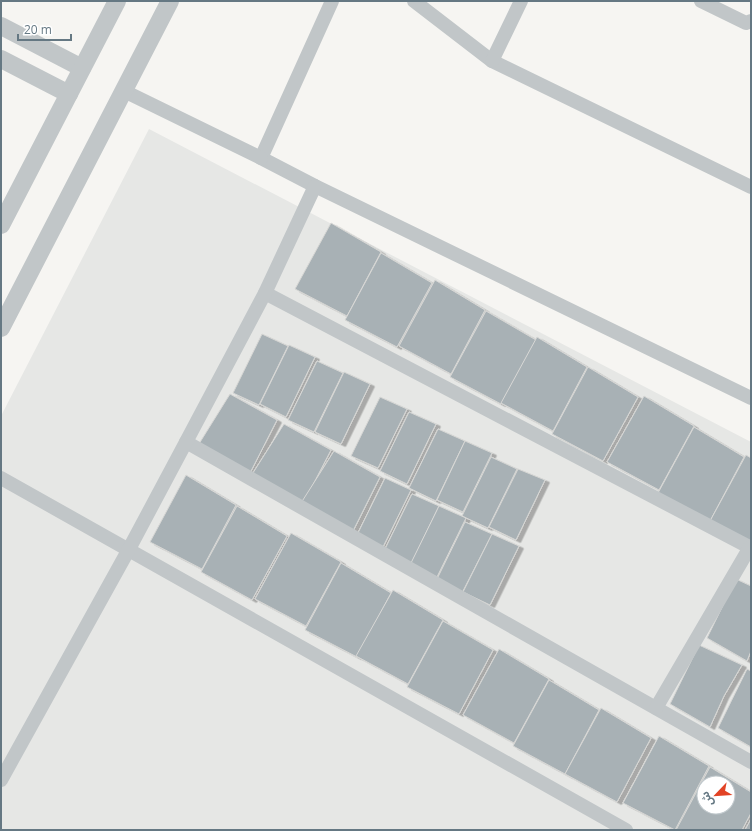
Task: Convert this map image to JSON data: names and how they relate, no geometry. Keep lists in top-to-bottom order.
{
  "scale_bar": "20 m",
  "north": "bottom left"
}
